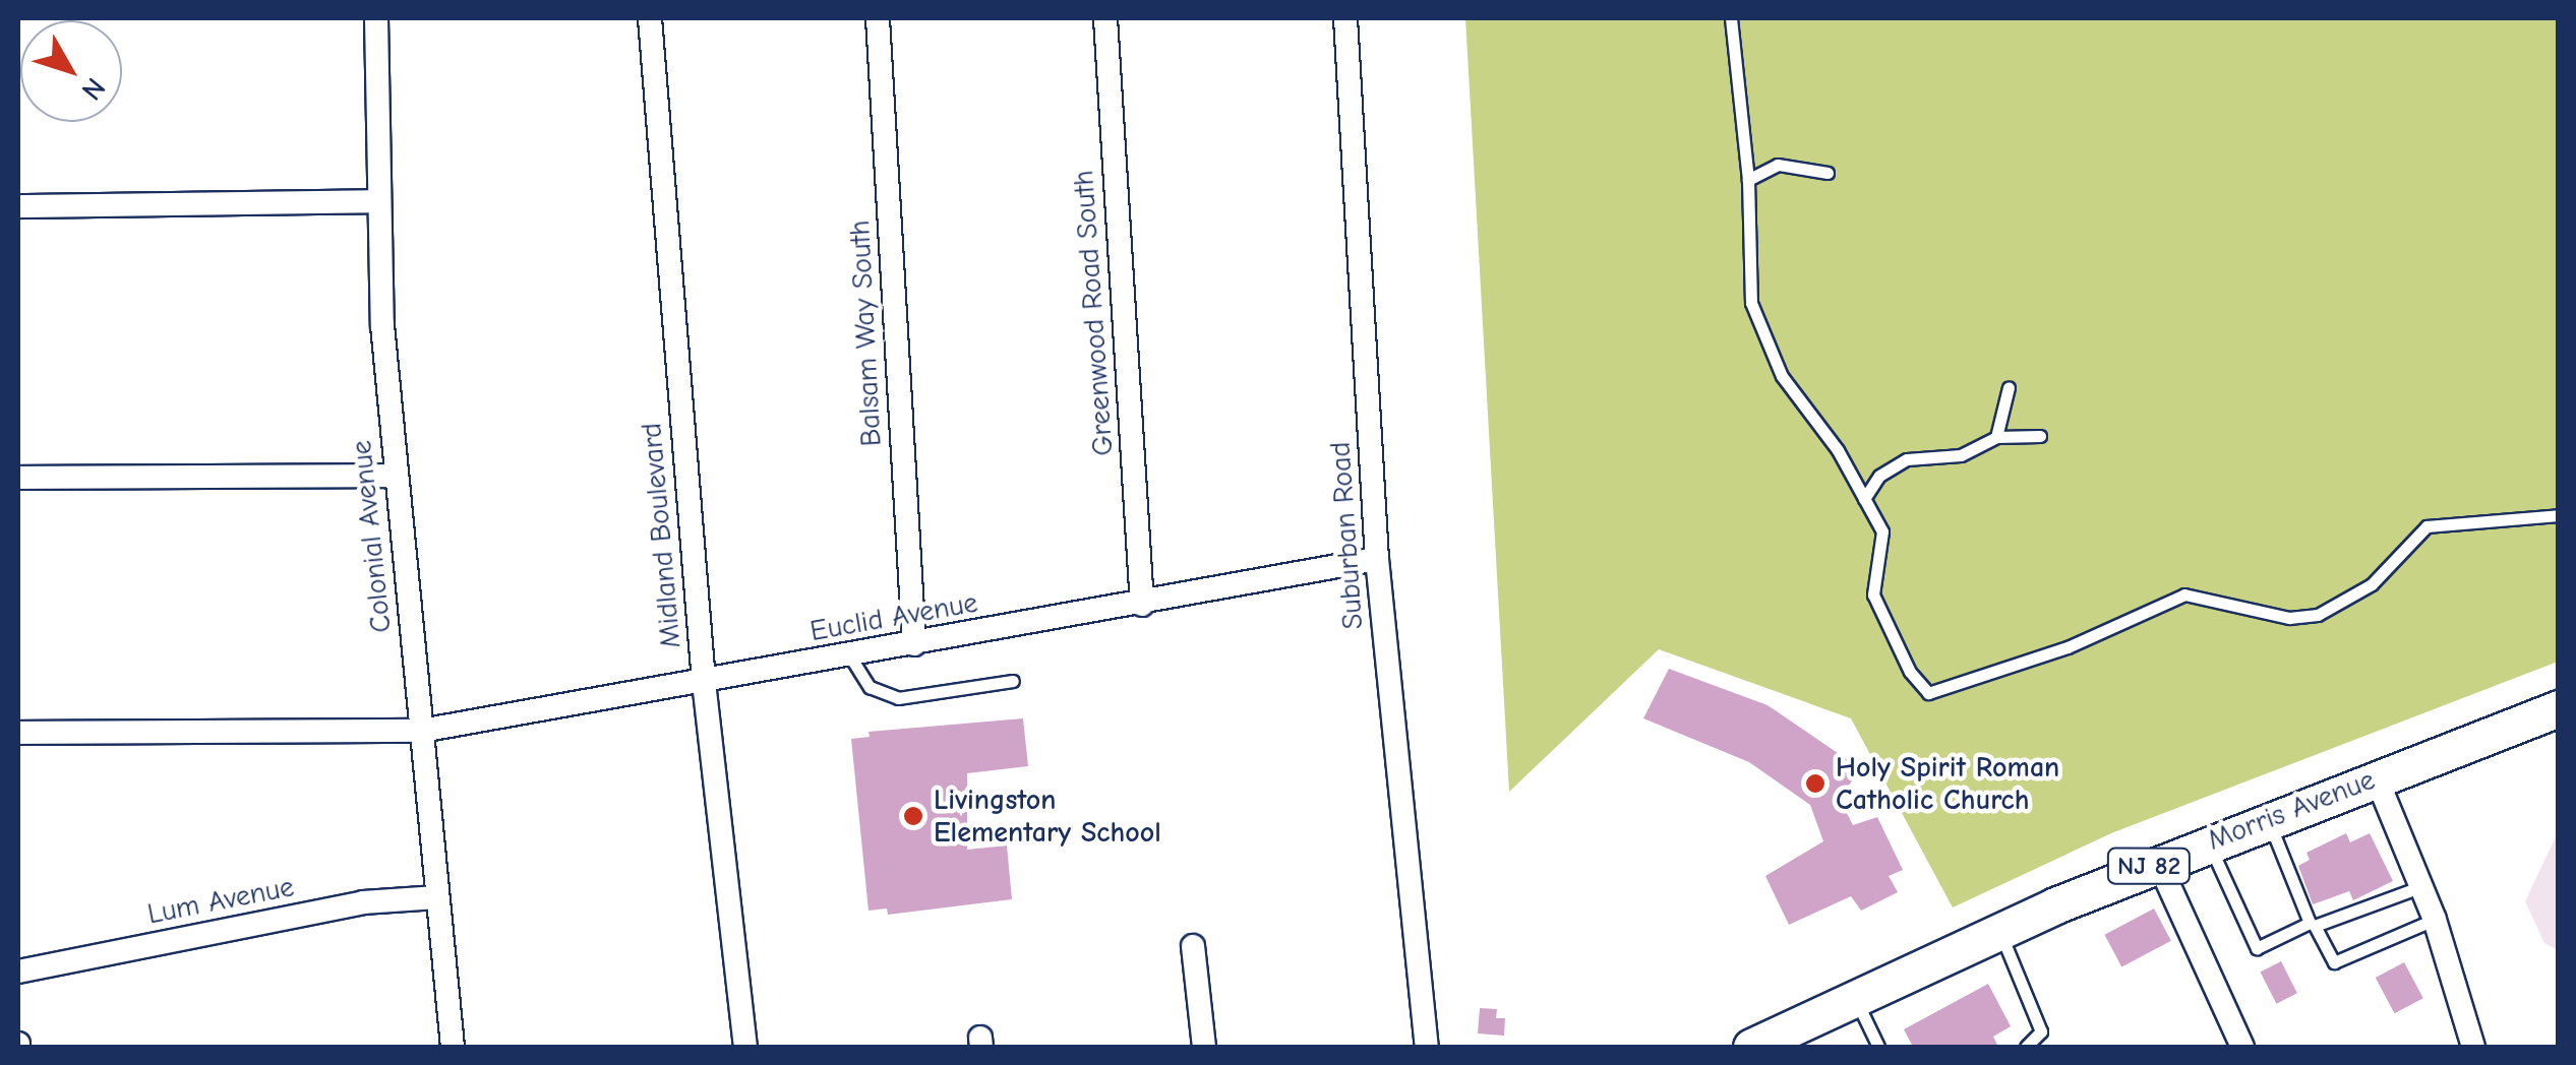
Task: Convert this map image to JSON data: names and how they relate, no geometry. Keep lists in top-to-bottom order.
{
  "streets": {
    "main road": ["Morris Avenue", "NJ 82"],
    "street": [
      "Greenwood Road South",
      "Balsam Way South",
      "Midland Boulevard",
      "Suburban Road",
      "Colonial Avenue",
      "Euclid Avenue",
      "Lum Avenue"
    ]
  },
  "crossings": [
    ["Greenwood Road South", "Euclid Avenue"],
    ["Balsam Way South", "Euclid Avenue"],
    ["Midland Boulevard", "Euclid Avenue"],
    ["Suburban Road", "Euclid Avenue"],
    ["Colonial Avenue", "Euclid Avenue"],
    ["Colonial Avenue", "Lum Avenue"]
  ],
  "places": ["Holy Spirit Roman Catholic Church", "Livingston Elementary School"],
  "north": "bottom right"
}
